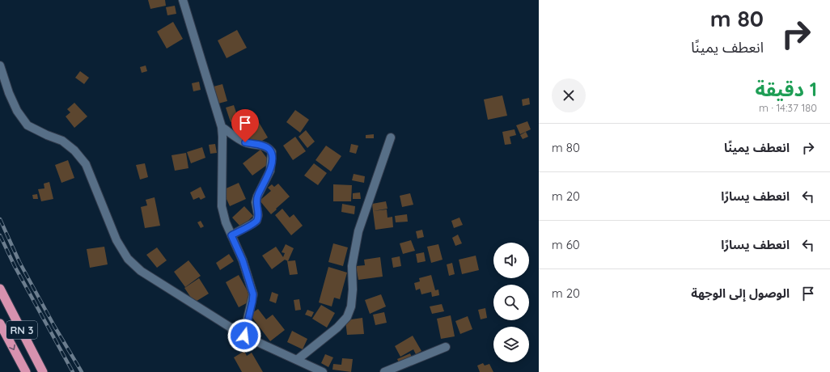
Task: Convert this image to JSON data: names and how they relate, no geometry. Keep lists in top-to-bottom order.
{
  "streets": {
    "highway": ["RN 3"]
  },
  "page": {
    "turn": ["80 m", "انعطف يمينًا"],
    "heading": ["1 دقيقة", "180 m · 14:37"],
    "list": [
      {
        "name": "انعطف يمينًا",
        "value": "80 m"
      },
      {
        "name": "انعطف يسارًا",
        "value": "20 m"
      },
      {
        "name": "انعطف يسارًا",
        "value": "60 m"
      },
      {
        "name": "الوصول إلى الوجهة",
        "value": "20 m"
      }
    ]
  }
}
